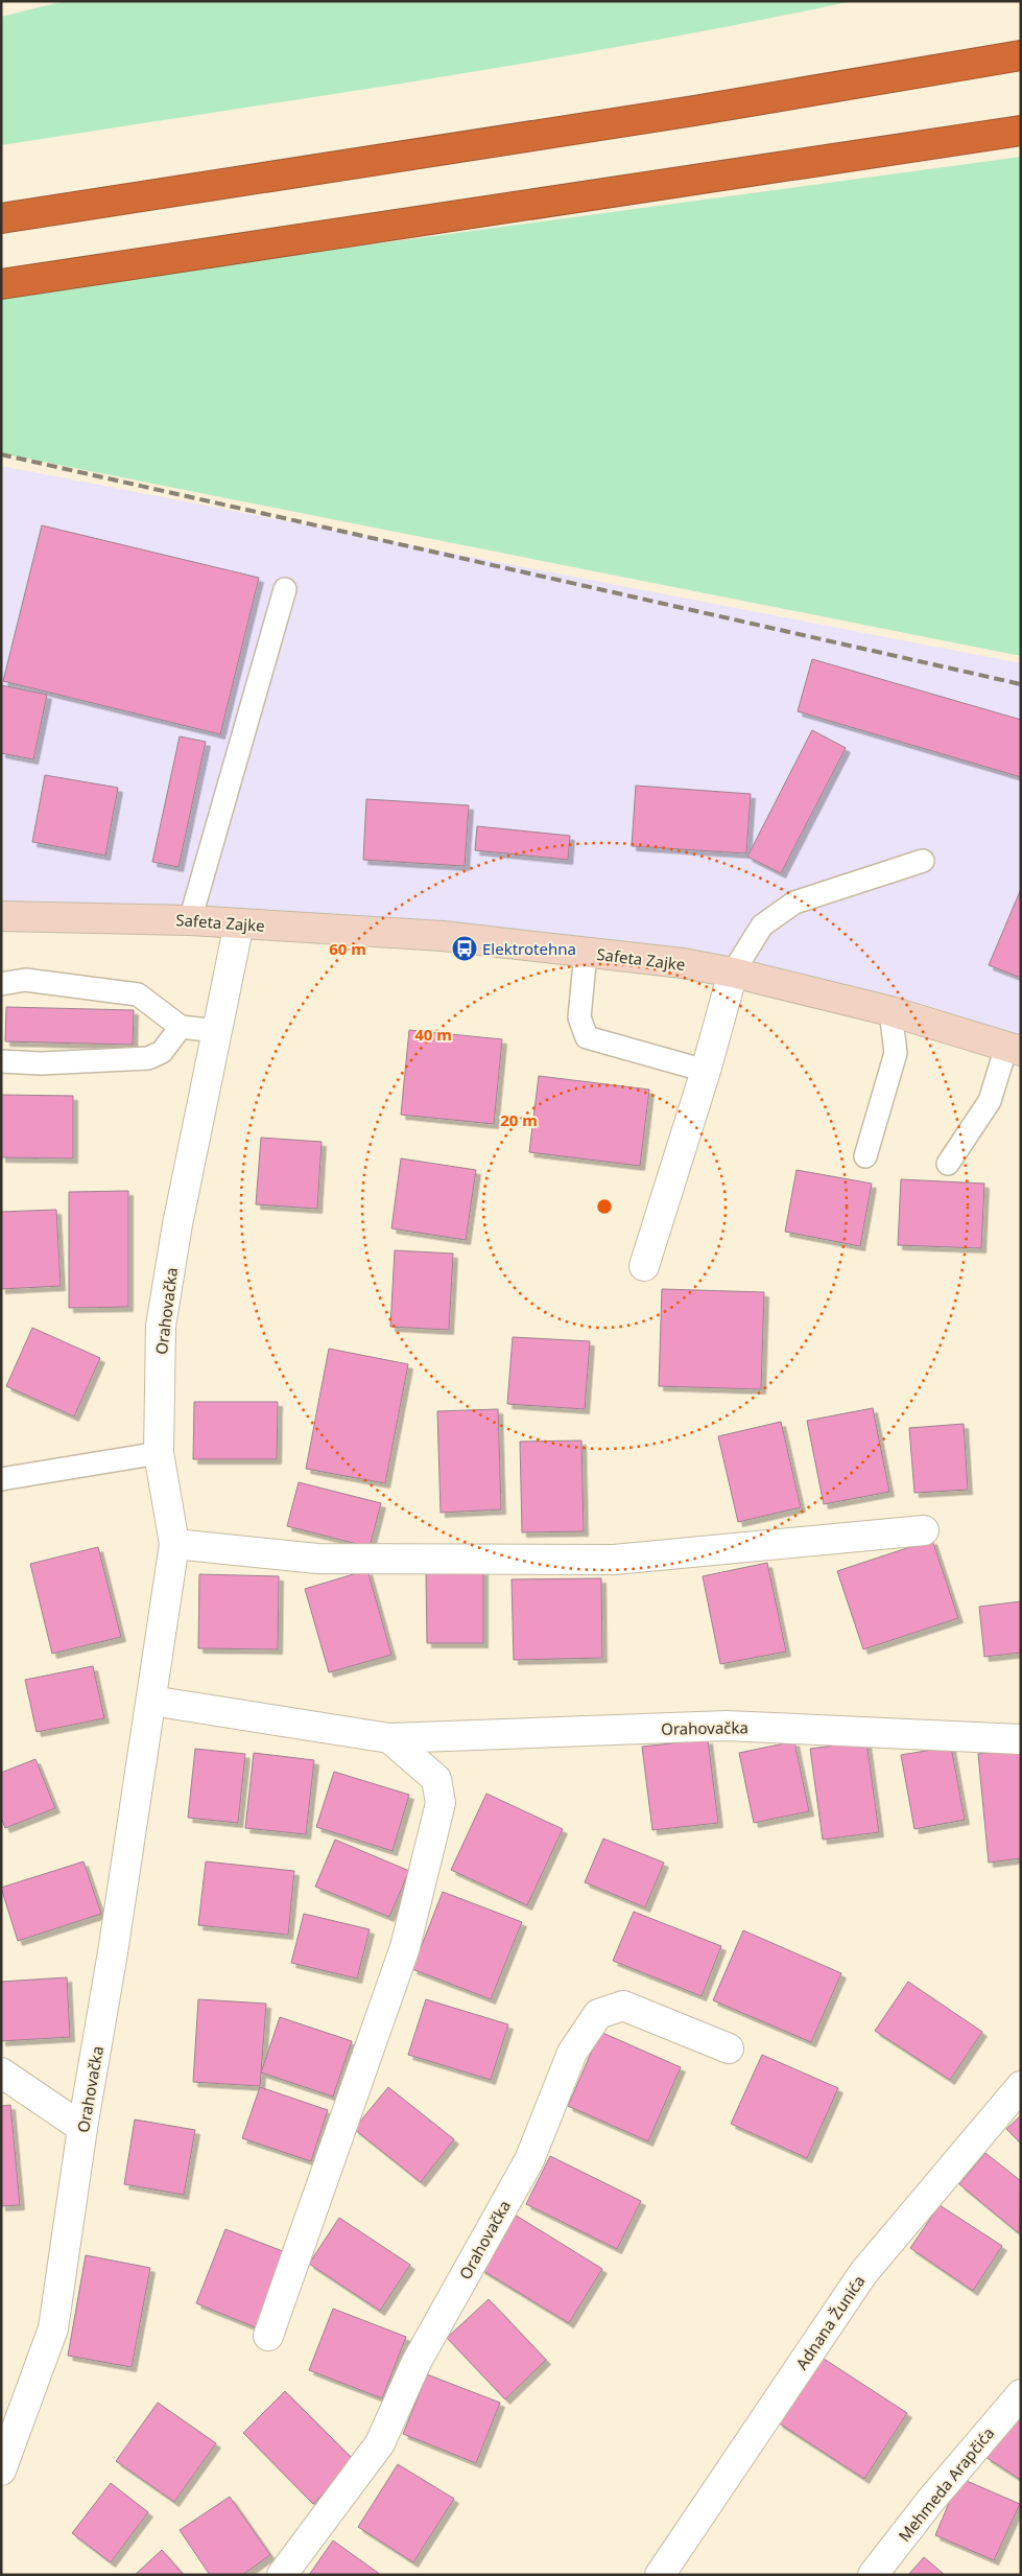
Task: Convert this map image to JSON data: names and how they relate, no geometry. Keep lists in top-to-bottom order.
{
  "streets": {
    "main road": ["Safeta Zajke"],
    "street": ["Orahovačka", "Adnana Žunića", "Mehmeda Arapčića"]
  },
  "crossings": [
    ["Safeta Zajke", "Orahovačka"]
  ],
  "places": {
    "bus stop": ["Elektrotehna"]
  },
  "rings": ["60 m", "40 m", "20 m"]
}
